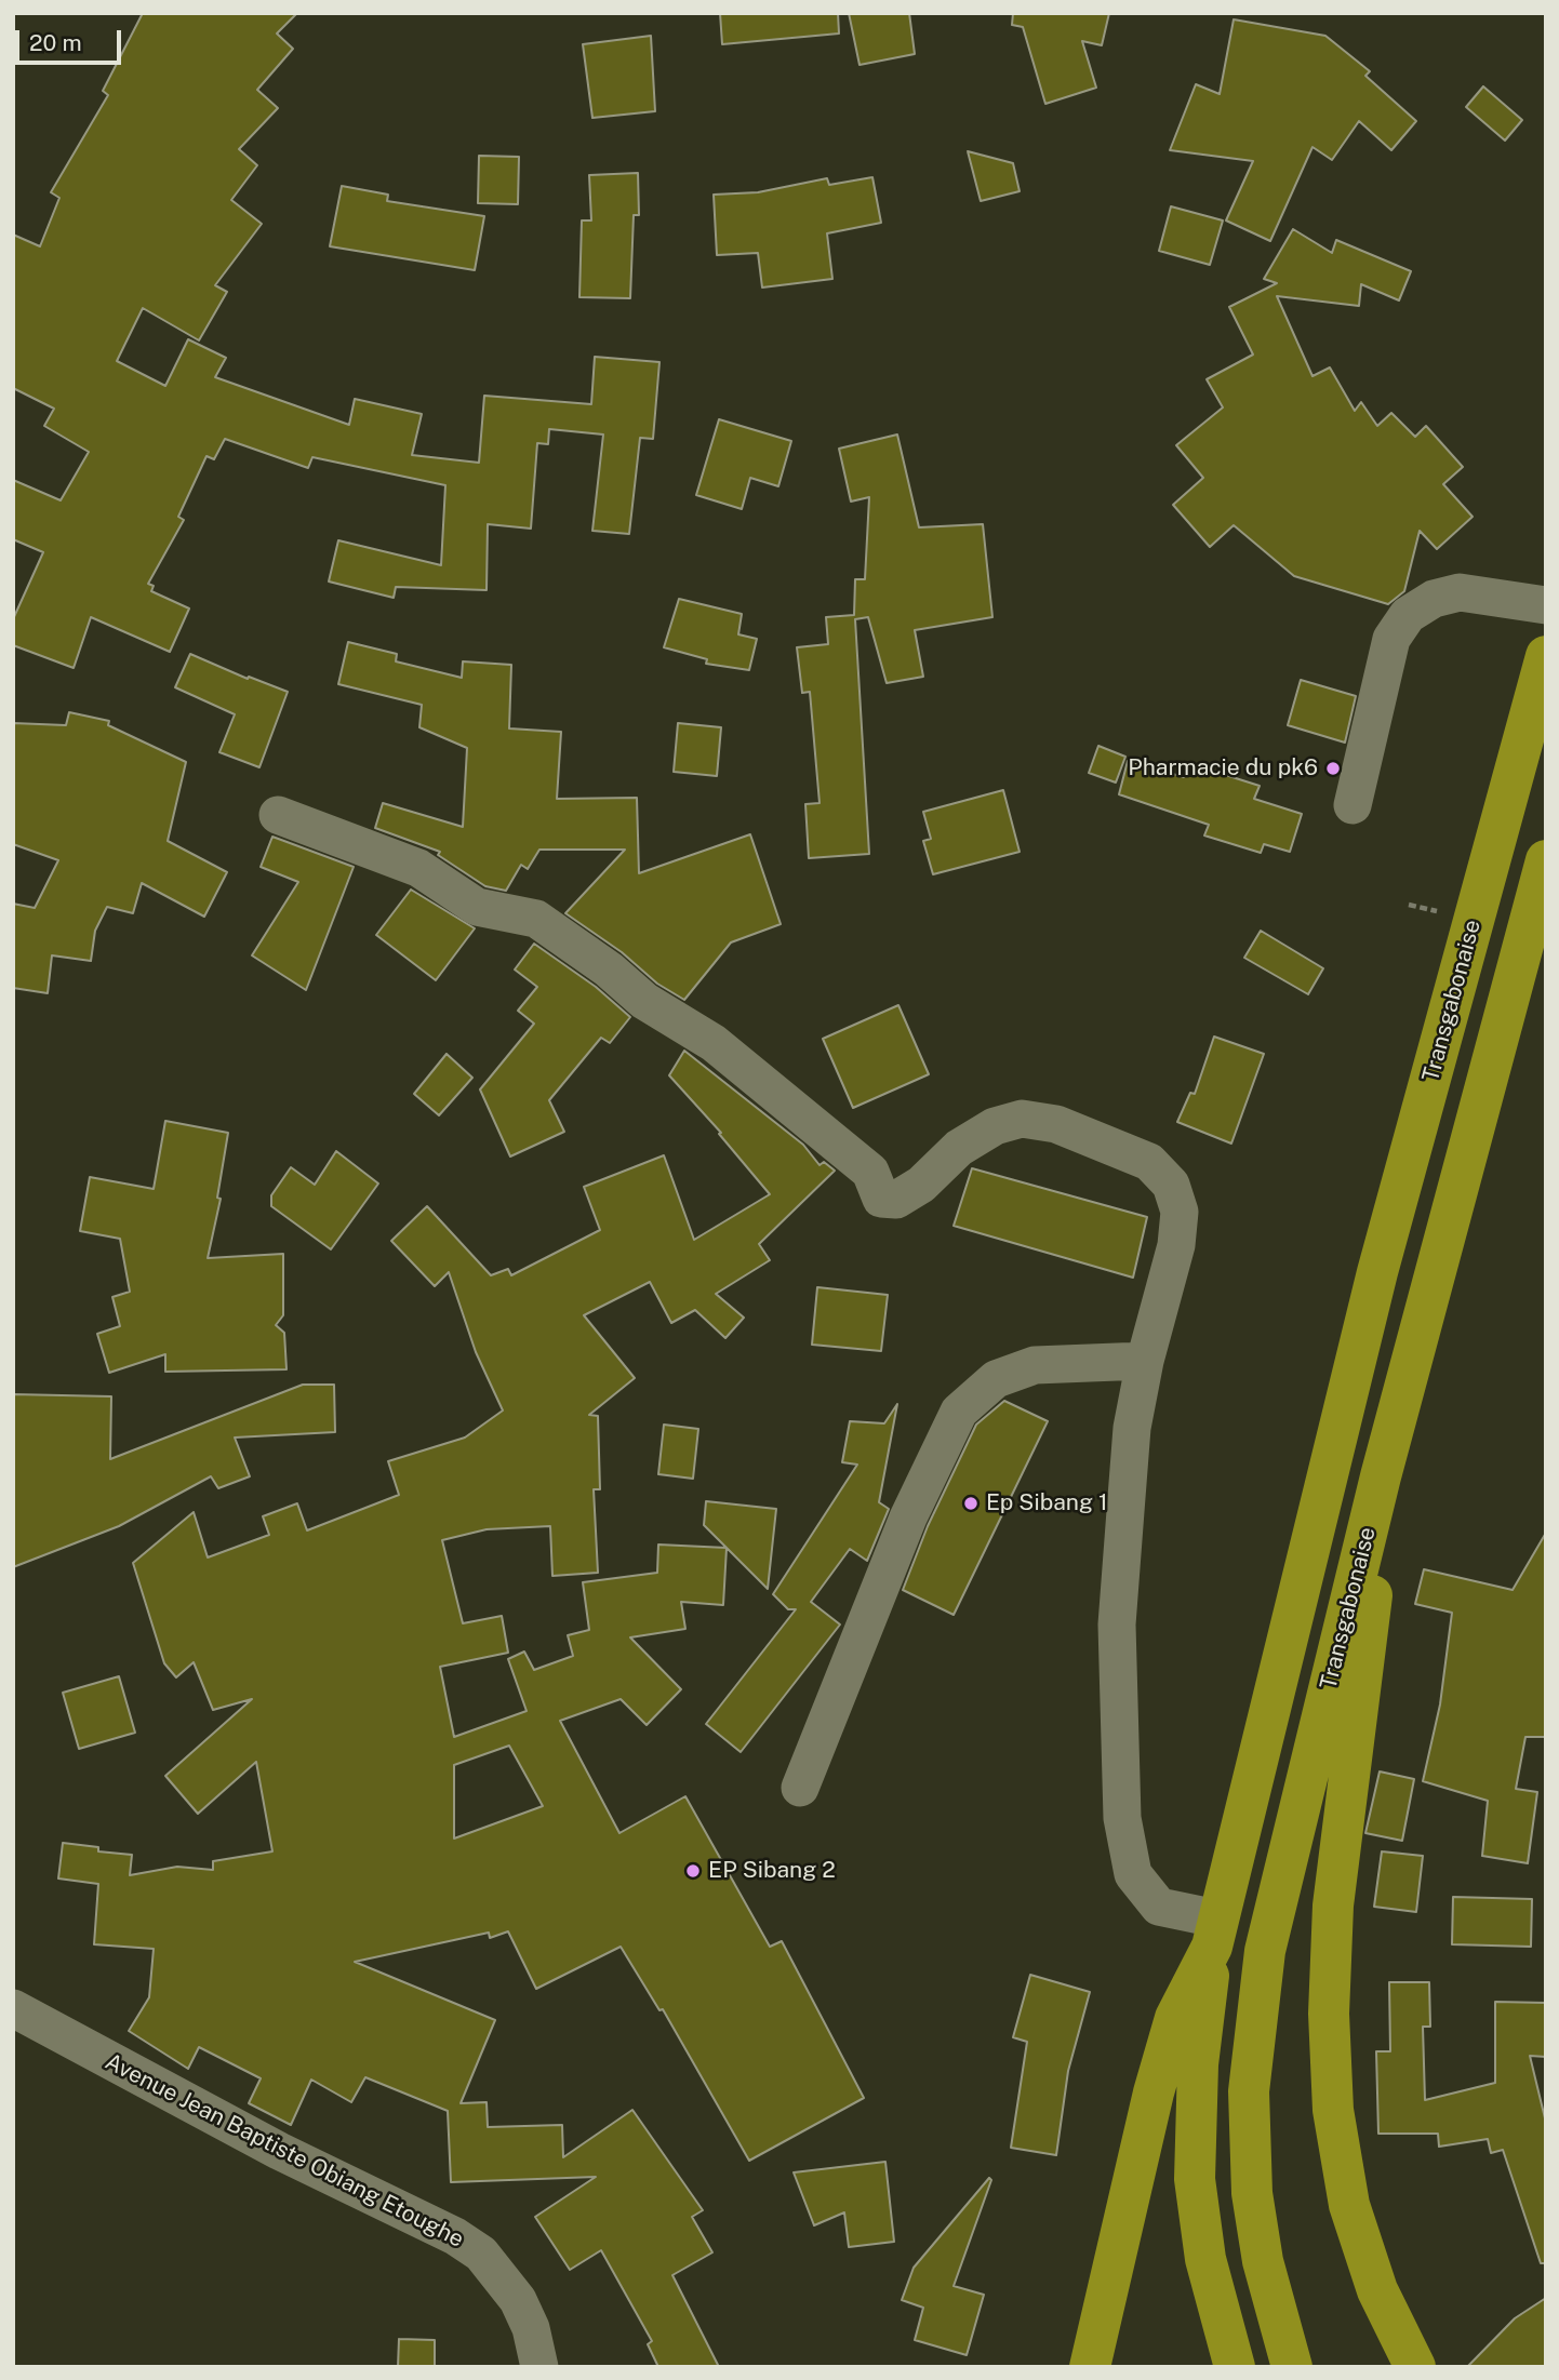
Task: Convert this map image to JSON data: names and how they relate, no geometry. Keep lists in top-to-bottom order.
{
  "streets": {
    "highway": ["Transgabonaise"],
    "street": ["Avenue Jean Baptiste Obiang Etoughe"]
  },
  "places": ["Pharmacie du pk6", "Ep Sibang 1", "EP Sibang 2"],
  "scale_bar": "20 m"
}
